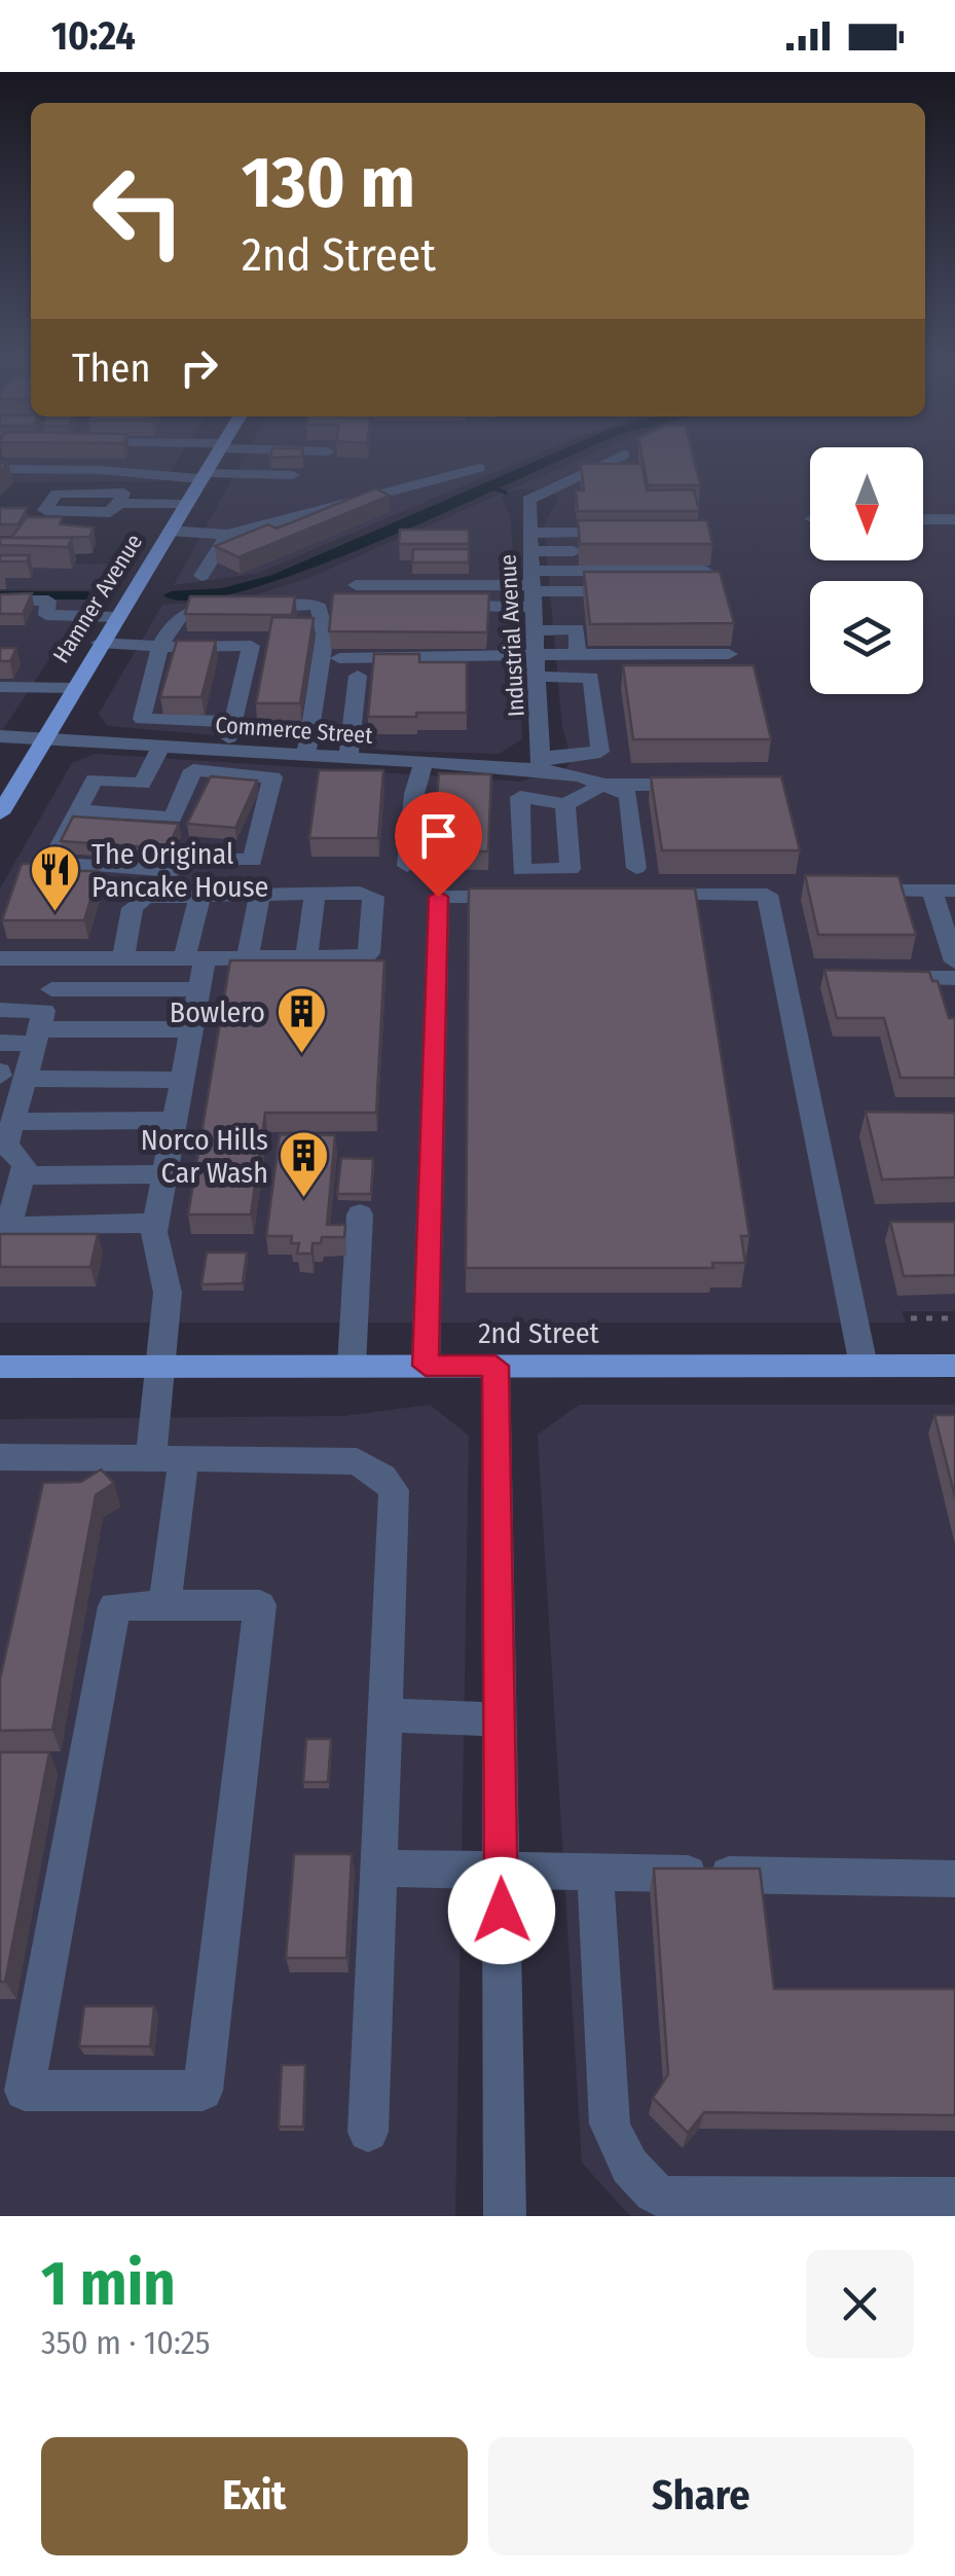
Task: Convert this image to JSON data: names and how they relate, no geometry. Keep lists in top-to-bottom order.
{
  "streets": {
    "main road": ["Hamner Avenue", "2nd Street"],
    "street": ["Industrial Avenue", "Commerce Street"]
  },
  "crossings": [
    ["Hamner Avenue", "Commerce Street"],
    ["Industrial Avenue", "Commerce Street"]
  ],
  "places": {
    "restaurant": ["The Original Pancake House"],
    "building": ["Bowlero", "Norco Hills Car Wash"]
  },
  "north": "bottom",
  "page": {
    "status": "10:24",
    "turn": ["130 m", "2nd Street"],
    "then": "Then",
    "heading": ["1 min", "350 m · 10:25"],
    "buttons": ["Exit", "Share"]
  }
}
